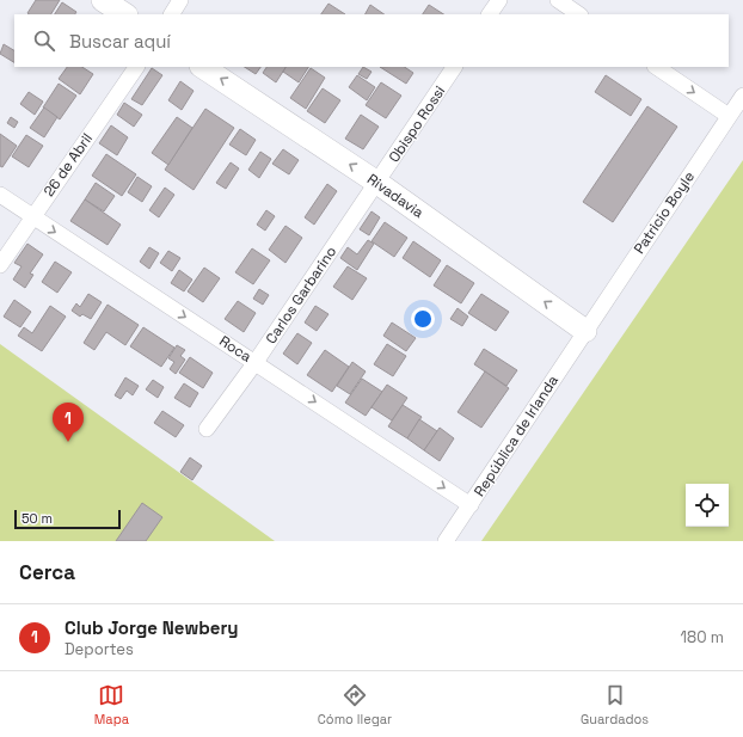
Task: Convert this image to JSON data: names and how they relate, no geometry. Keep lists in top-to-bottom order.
{
  "streets": {
    "street": [
      "Obispo Rossi",
      "26 de Abril",
      "Rivadavia",
      "Patricio Boyle",
      "Carlos Garbarino",
      "Roca",
      "República de Irlanda"
    ]
  },
  "crossings": [
    ["Obispo Rossi", "Rivadavia"],
    ["Obispo Rossi", "Carlos Garbarino"],
    ["26 de Abril", "Roca"],
    ["Rivadavia", "Patricio Boyle"],
    ["Rivadavia", "Carlos Garbarino"],
    ["Rivadavia", "República de Irlanda"],
    ["Patricio Boyle", "República de Irlanda"],
    ["Carlos Garbarino", "Roca"],
    ["Roca", "República de Irlanda"]
  ],
  "one_way": ["Rivadavia", "Roca"],
  "scale_bar": "50 m",
  "page": {
    "search": "Buscar aquí",
    "pins": "1",
    "scale": "50 m",
    "heading": "Cerca",
    "list": [
      {
        "mark": "1",
        "name": "Club Jorge Newbery",
        "note": "Deportes",
        "value": "180 m"
      }
    ],
    "nav": ["Mapa", "Cómo llegar", "Guardados"]
  }
}
